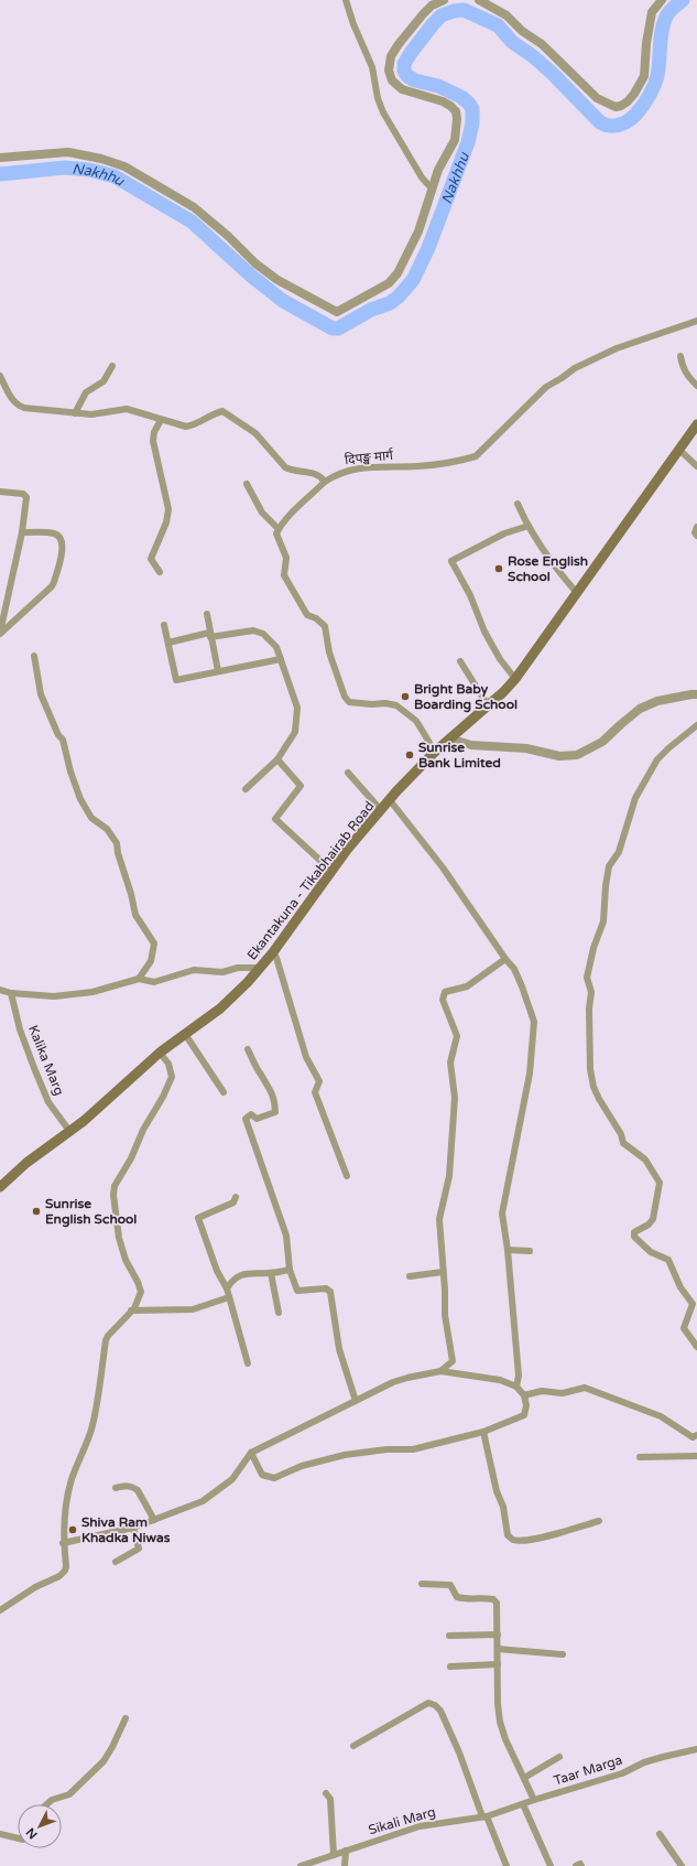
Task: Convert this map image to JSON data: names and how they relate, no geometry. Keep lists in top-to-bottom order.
{
  "streets": {
    "main road": ["Ekantakuna - Tikabhairab Road"],
    "street": [
      "दिपङ्ख मार्ग",
      "Kalika Marg",
      "Taar Marga",
      "Sikali Marg"
    ]
  },
  "crossings": [
    ["Ekantakuna - Tikabhairab Road", "Kalika Marg"],
    ["Taar Marga", "Sikali Marg"]
  ],
  "water": ["Nakhhu"],
  "places": [
    "Rose English School",
    "Bright Baby Boarding School",
    "Sunrise Bank Limited",
    "Sunrise English School",
    "Shiva Ram Khadka Niwas"
  ],
  "north": "bottom left"
}
